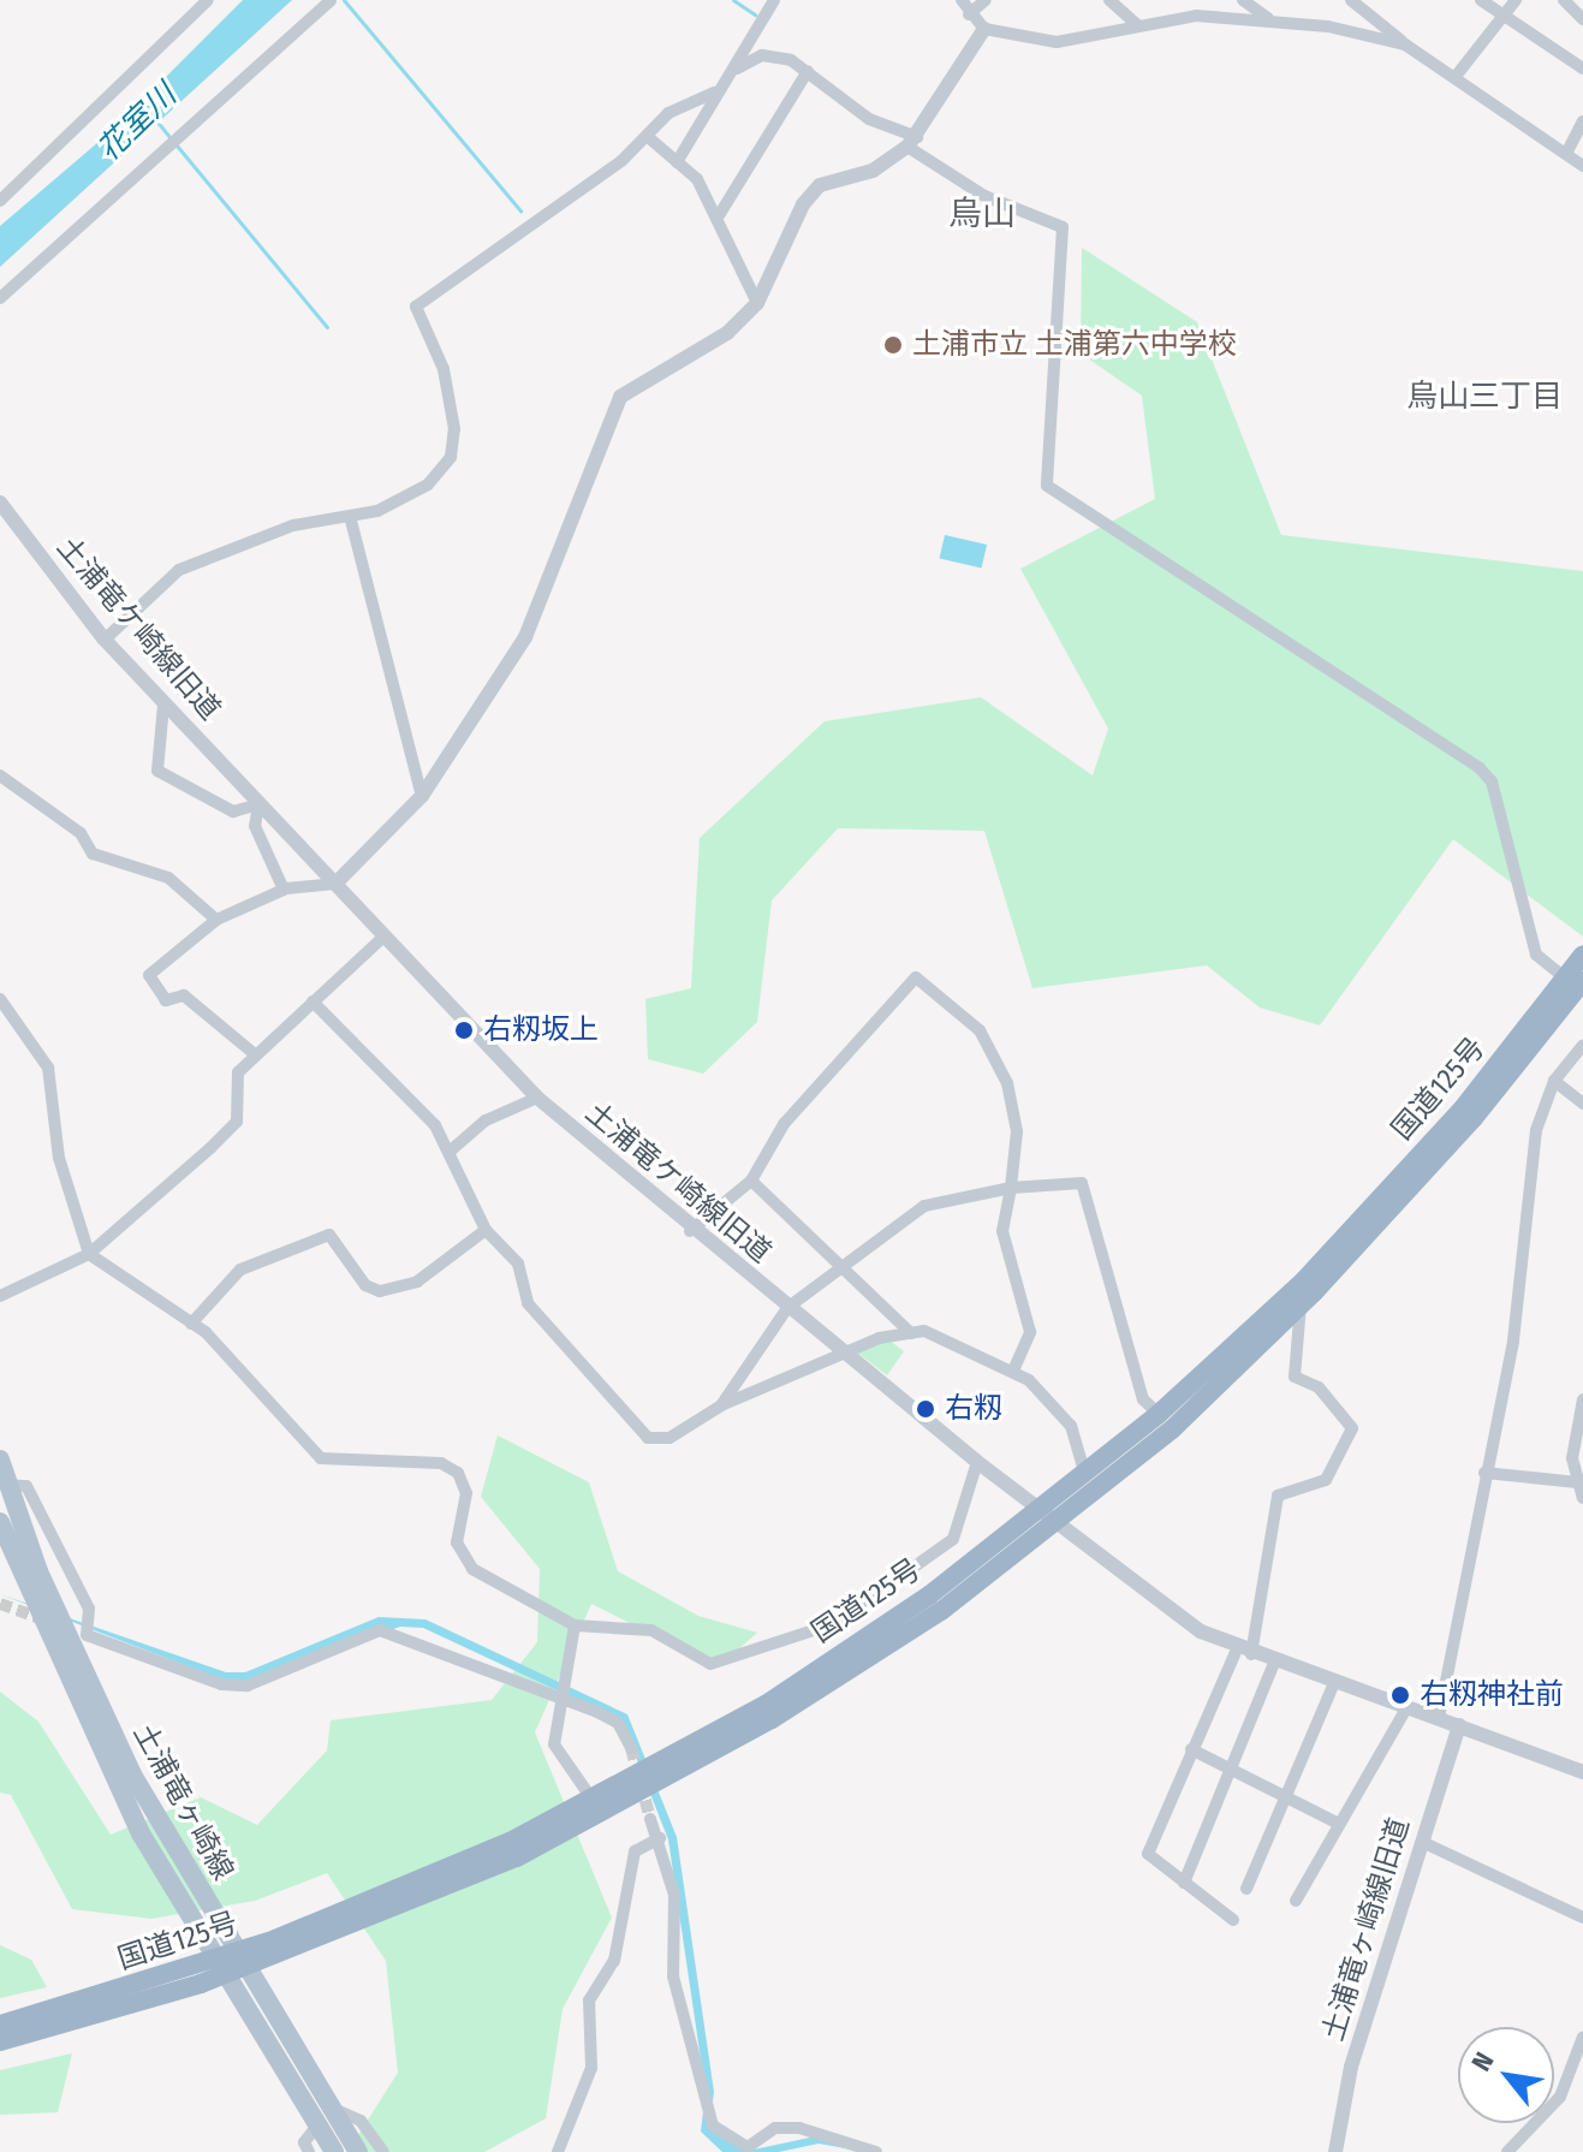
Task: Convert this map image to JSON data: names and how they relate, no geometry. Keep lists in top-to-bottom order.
{
  "streets": {
    "highway": ["国道125号"],
    "main road": ["土浦竜ヶ崎線"],
    "street": ["土浦竜ケ崎線旧道", "土浦竜ヶ崎線旧道"]
  },
  "crossings": [
    ["土浦竜ケ崎線旧道", "国道125号"],
    ["土浦竜ケ崎線旧道", "土浦竜ヶ崎線旧道"]
  ],
  "districts": ["烏山", "烏山三丁目"],
  "water": ["花室川"],
  "places": [
    "土浦市立 土浦第六中学校",
    "右籾坂上",
    "右籾",
    "右籾神社前"
  ],
  "north": "top left"
}
